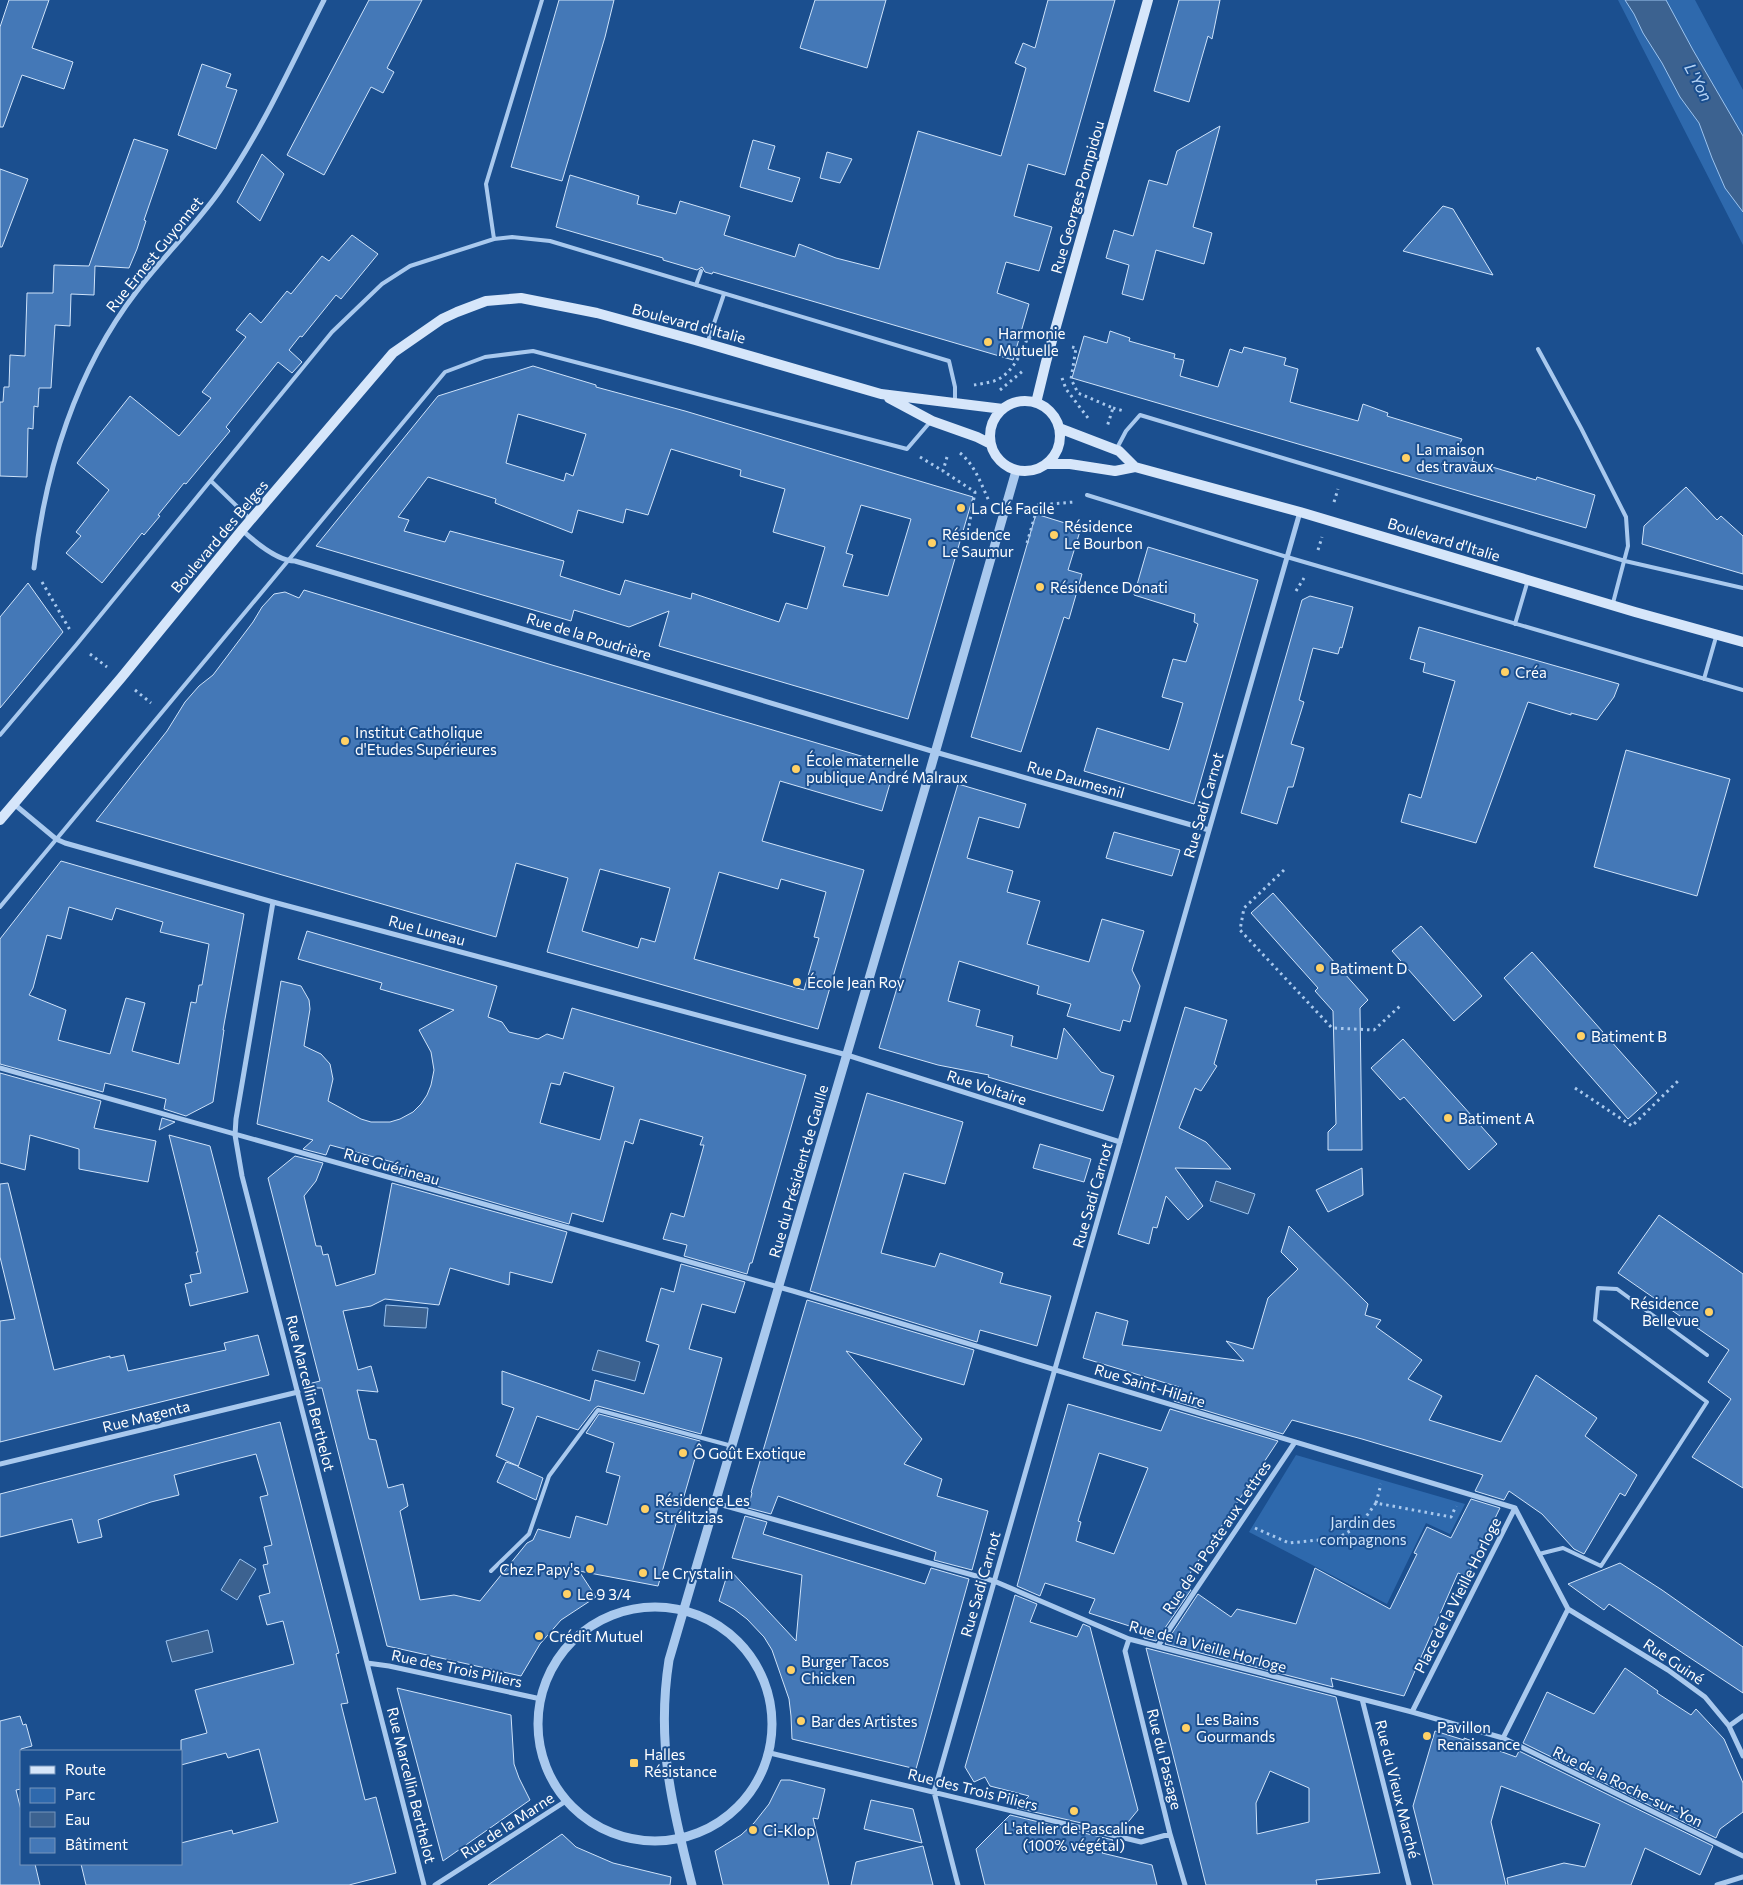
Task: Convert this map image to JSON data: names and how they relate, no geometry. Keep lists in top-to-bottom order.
{
  "streets": {
    "main road": ["Rue Georges Pompidou", "Boulevard d'Italie", "Boulevard des Belges"],
    "street": [
      "Rue Ernest Guyonnet",
      "Rue de la Poudrière",
      "Rue Daumesnil",
      "Rue Sadi Carnot",
      "Rue Luneau",
      "Rue Voltaire",
      "Rue Guérineau",
      "Rue du Président de Gaulle",
      "Rue Saint-Hilaire",
      "Rue Marcellin Berthelot",
      "Rue Magenta",
      "Rue de la Poste aux Lettres",
      "Place de la Vieille Horloge",
      "Rue de la Vieille Horloge",
      "Rue Guiné",
      "Rue des Trois Piliers",
      "Rue du Passage",
      "Rue de la Roche-sur-Yon",
      "Rue du Vieux Marché",
      "Rue de la Marne"
    ]
  },
  "crossings": [
    ["Rue Georges Pompidou", "Boulevard d'Italie"],
    ["Rue Georges Pompidou", "Rue du Président de Gaulle"],
    ["Boulevard d'Italie", "Boulevard des Belges"],
    ["Boulevard d'Italie", "Rue Sadi Carnot"],
    ["Boulevard d'Italie", "Rue du Président de Gaulle"],
    ["Boulevard des Belges", "Rue de la Poudrière"],
    ["Boulevard des Belges", "Rue Luneau"],
    ["Rue de la Poudrière", "Rue Daumesnil"],
    ["Rue de la Poudrière", "Rue du Président de Gaulle"],
    ["Rue Daumesnil", "Rue Sadi Carnot"],
    ["Rue Daumesnil", "Rue du Président de Gaulle"],
    ["Rue Sadi Carnot", "Rue Voltaire"],
    ["Rue Sadi Carnot", "Rue Saint-Hilaire"],
    ["Rue Sadi Carnot", "Rue de la Vieille Horloge"],
    ["Rue Sadi Carnot", "Rue des Trois Piliers"],
    ["Rue Luneau", "Rue Voltaire"],
    ["Rue Luneau", "Rue du Président de Gaulle"],
    ["Rue Luneau", "Rue Marcellin Berthelot"],
    ["Rue Voltaire", "Rue du Président de Gaulle"],
    ["Rue Guérineau", "Rue du Président de Gaulle"],
    ["Rue Guérineau", "Rue Saint-Hilaire"],
    ["Rue Guérineau", "Rue Marcellin Berthelot"],
    ["Rue du Président de Gaulle", "Rue Saint-Hilaire"],
    ["Rue du Président de Gaulle", "Rue de la Vieille Horloge"],
    ["Rue Saint-Hilaire", "Rue de la Poste aux Lettres"],
    ["Rue Saint-Hilaire", "Place de la Vieille Horloge"],
    ["Rue Marcellin Berthelot", "Rue Magenta"],
    ["Rue Marcellin Berthelot", "Rue des Trois Piliers"],
    ["Rue de la Poste aux Lettres", "Rue de la Vieille Horloge"],
    ["Place de la Vieille Horloge", "Rue de la Vieille Horloge"],
    ["Place de la Vieille Horloge", "Rue Guiné"],
    ["Rue de la Vieille Horloge", "Rue du Passage"],
    ["Rue de la Vieille Horloge", "Rue du Vieux Marché"],
    ["Rue des Trois Piliers", "Rue du Passage"]
  ],
  "water": ["L'Yon"],
  "parks": ["Jardin des compagnons"],
  "places": {
    "other": [
      "Harmonie Mutuelle",
      "La maison des travaux",
      "La Clé Facile",
      "Résidence Le Bourbon",
      "Résidence Le Saumur",
      "Résidence Donati",
      "Créa",
      "Institut Catholique d'Etudes Supérieures",
      "École maternelle publique André Malraux",
      "Batiment D",
      "École Jean Roy",
      "Batiment B",
      "Batiment A",
      "Résidence Bellevue",
      "Ô Goût Exotique",
      "Résidence Les Strélitzias",
      "Chez Papy's",
      "Le Crystalin",
      "Le 9 3/4",
      "Crédit Mutuel",
      "Burger Tacos Chicken",
      "Bar des Artistes",
      "Les Bains Gourmands",
      "Pavillon Renaissance",
      "L'atelier de Pascaline (100% végétal)",
      "Ci-Klop"
    ],
    "transit": ["Halles Résistance"]
  },
  "legend": [
    "Route",
    "Parc",
    "Eau",
    "Bâtiment"
  ]
}
